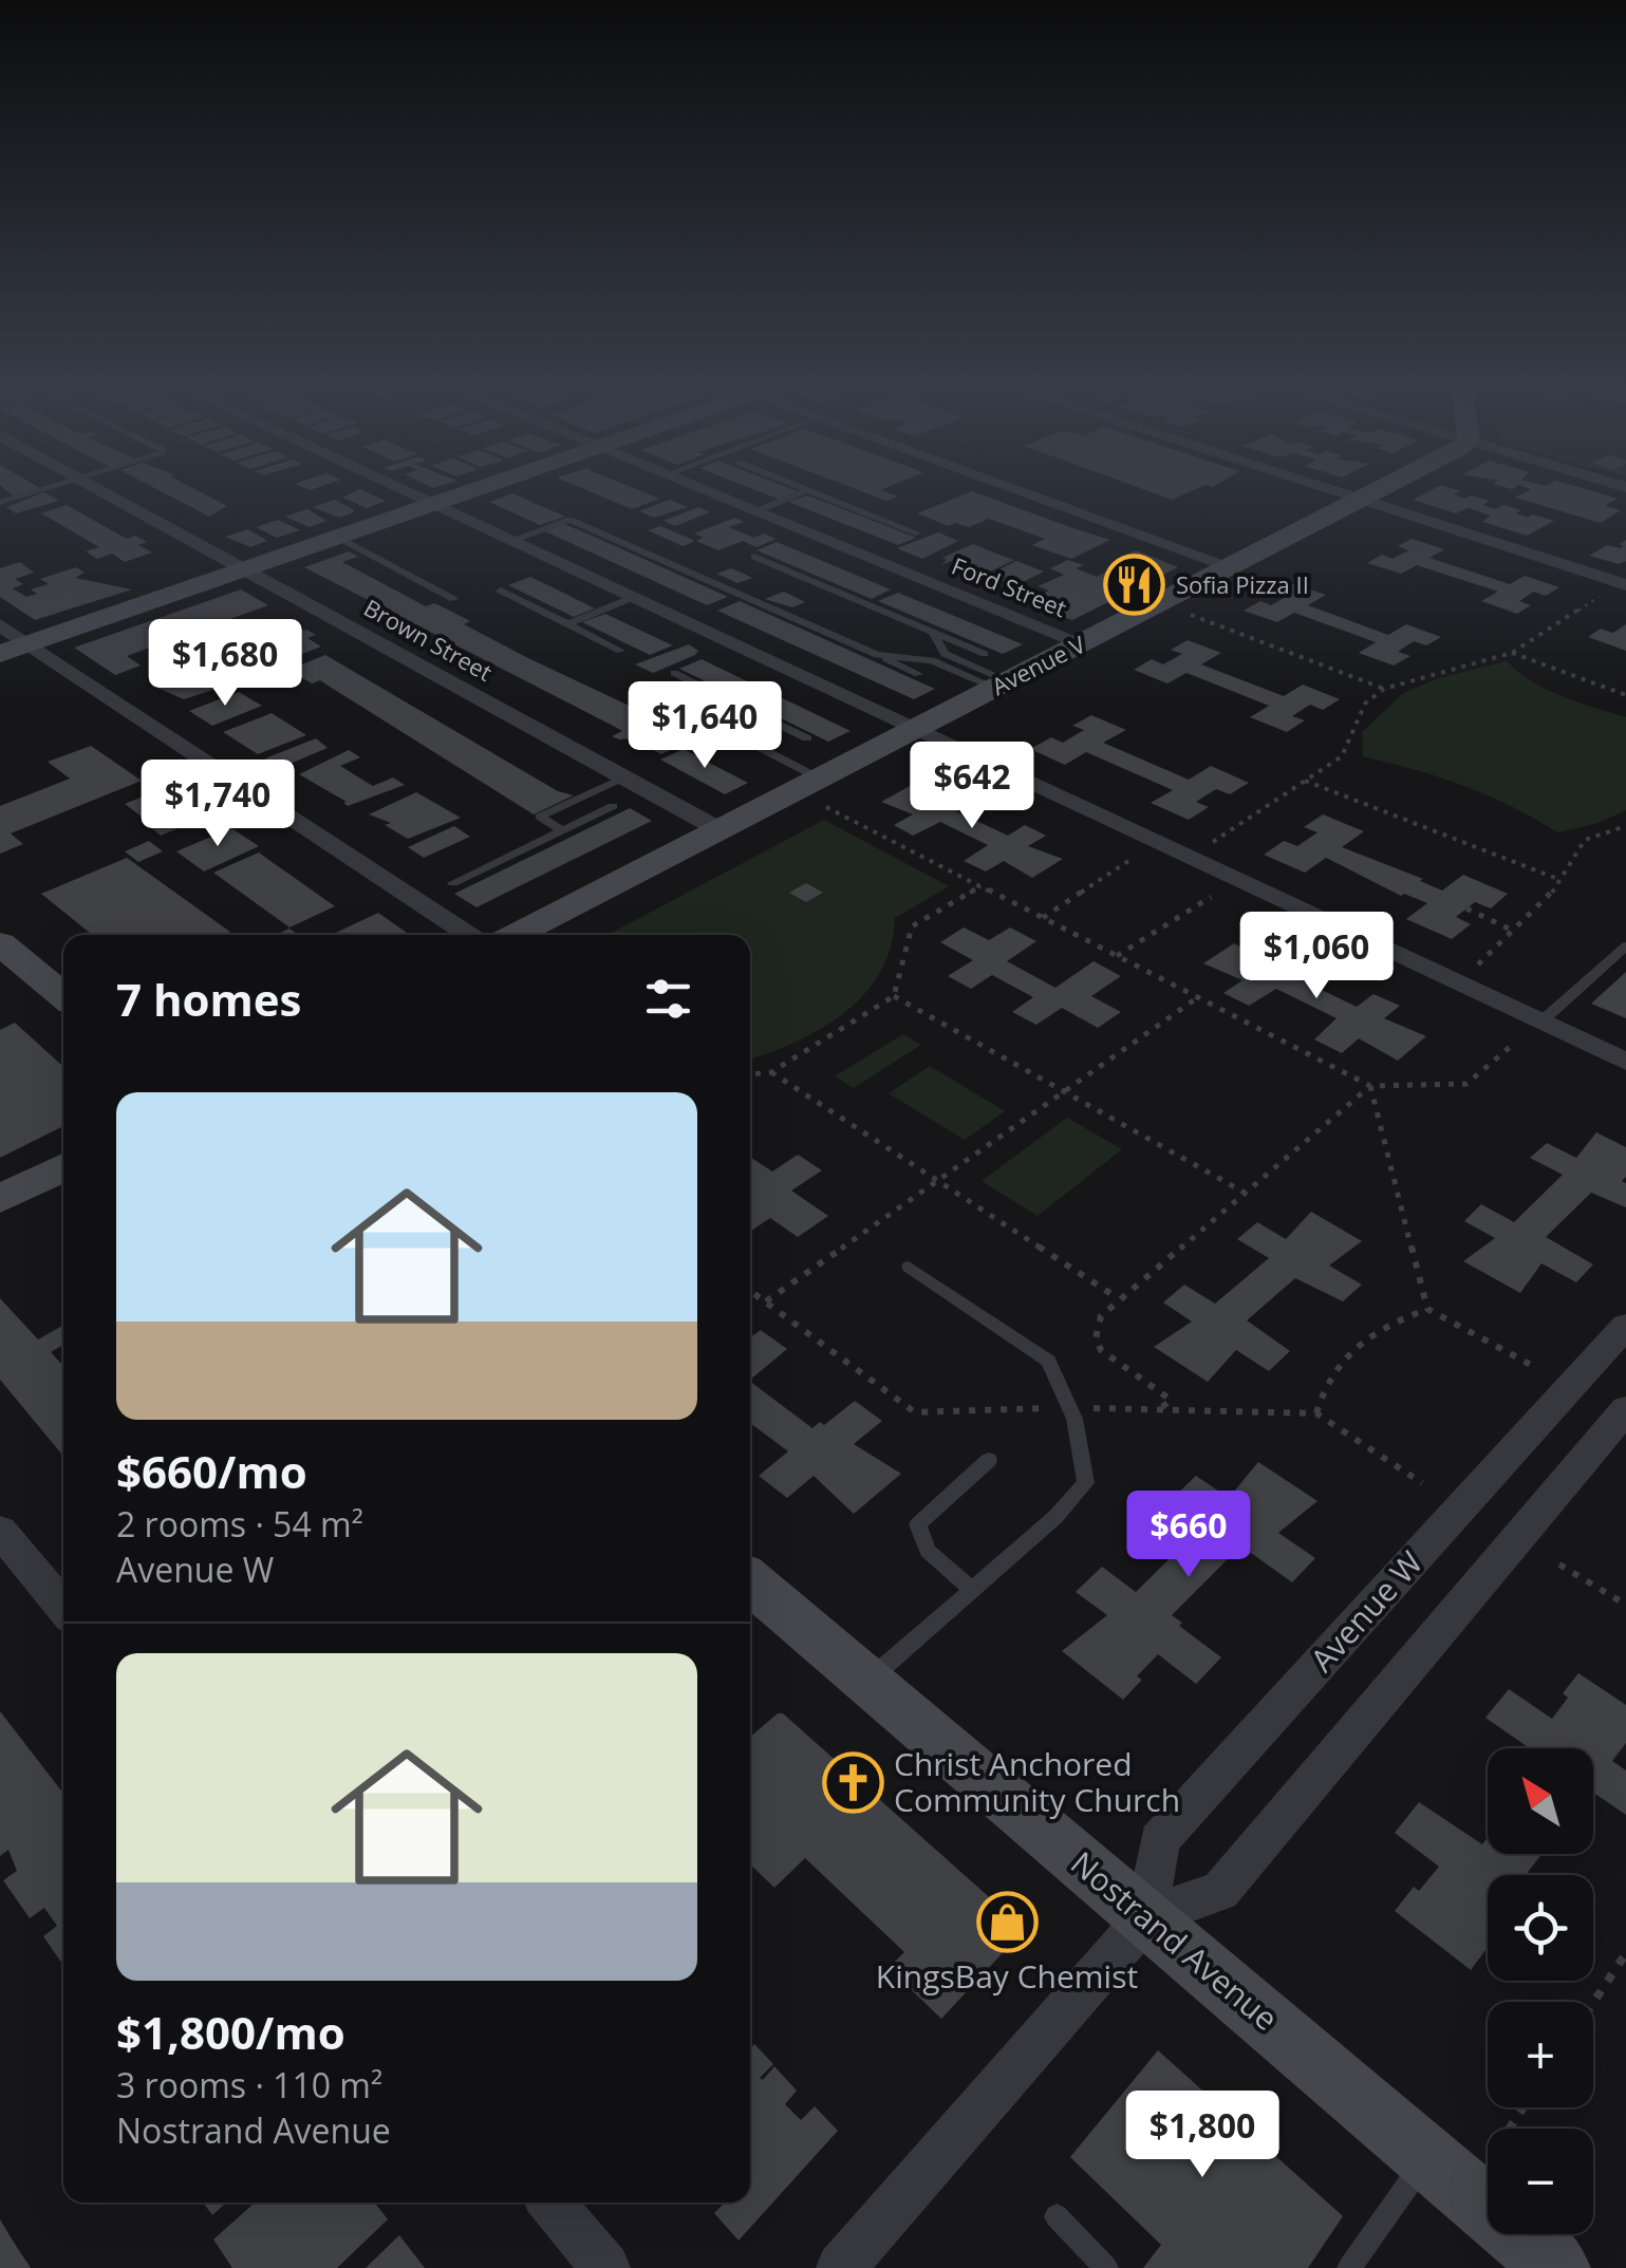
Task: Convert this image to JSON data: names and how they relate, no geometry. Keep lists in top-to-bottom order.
{
  "streets": {
    "main road": ["Avenue V", "Nostrand Avenue"],
    "street": ["Ford Street", "Brown Street", "Avenue W"]
  },
  "crossings": [
    ["Ford Street", "Avenue V"],
    ["Brown Street", "Avenue V"],
    ["Avenue W", "Nostrand Avenue"]
  ],
  "places": {
    "restaurant": ["Sofia Pizza II"],
    "church": ["Christ Anchored Community Church"],
    "shop": ["KingsBay Chemist"]
  },
  "north": "top left",
  "page": {
    "price": [
      "$1,680",
      "$1,640",
      "$642",
      "$1,740",
      "$1,060",
      "$660",
      "$1,800"
    ],
    "heading": "7 homes",
    "list": [
      {
        "name": "$660/mo",
        "note": "2 rooms · 54 m² · Avenue W"
      },
      {
        "name": "$1,800/mo",
        "note": "3 rooms · 110 m² · Nostrand Avenue"
      }
    ],
    "map_buttons": ["+", "−"]
  }
}
